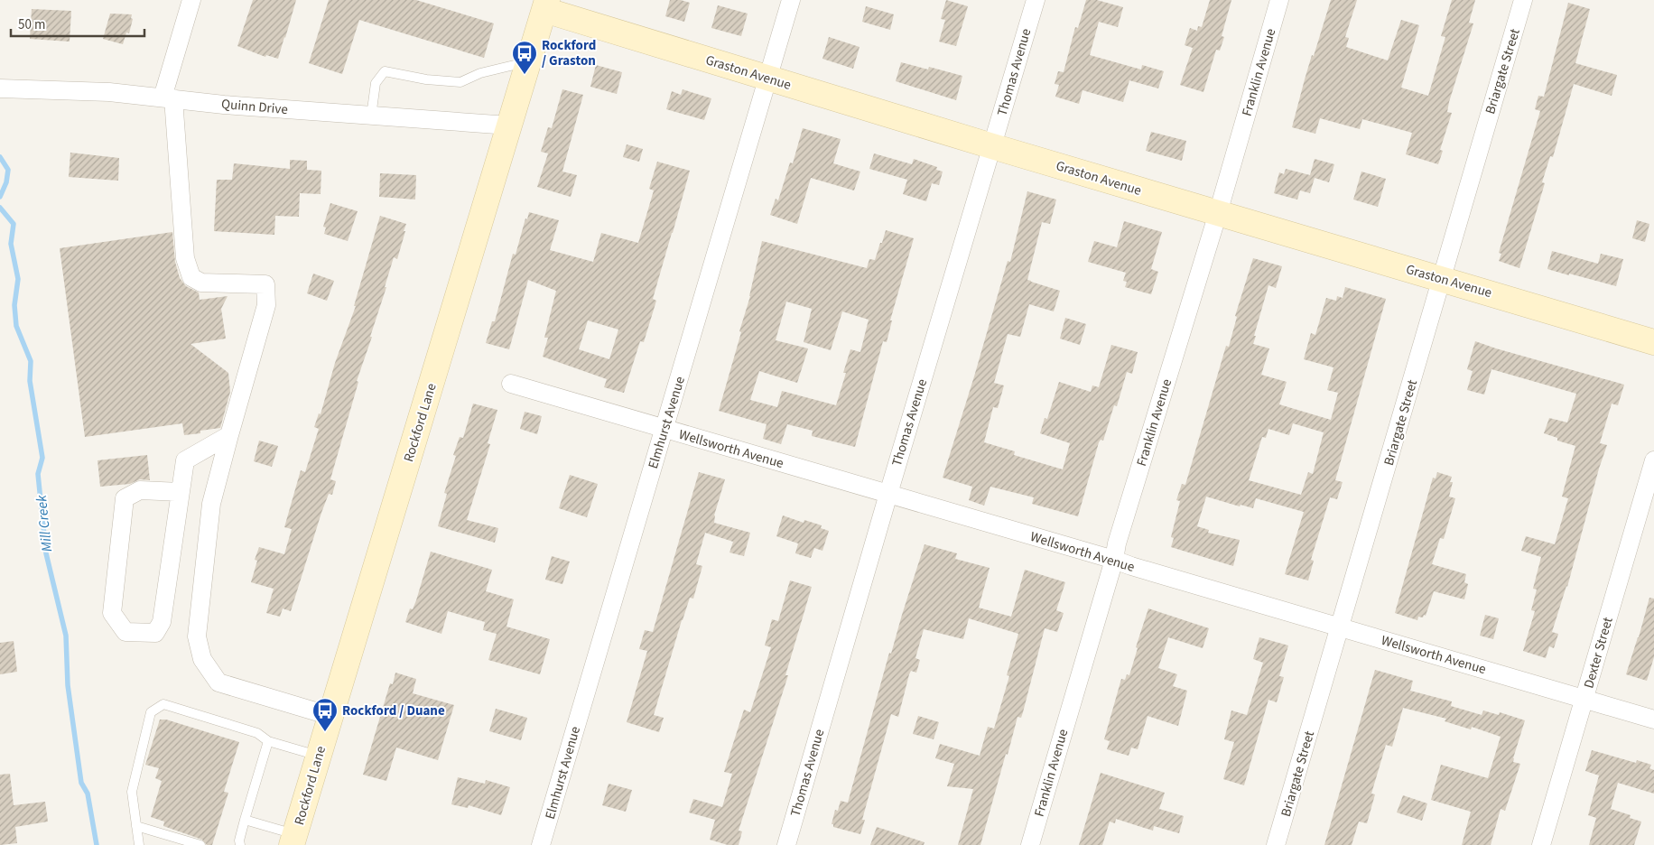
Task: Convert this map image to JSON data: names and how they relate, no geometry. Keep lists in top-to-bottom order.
{
  "streets": {
    "street": [
      "Briargate Street",
      "Graston Avenue",
      "Thomas Avenue",
      "Franklin Avenue",
      "Quinn Drive",
      "Rockford Lane",
      "Elmhurst Avenue",
      "Wellsworth Avenue",
      "Dexter Street"
    ]
  },
  "crossings": [
    ["Briargate Street", "Graston Avenue"],
    ["Briargate Street", "Wellsworth Avenue"],
    ["Graston Avenue", "Thomas Avenue"],
    ["Graston Avenue", "Franklin Avenue"],
    ["Graston Avenue", "Rockford Lane"],
    ["Graston Avenue", "Elmhurst Avenue"],
    ["Thomas Avenue", "Wellsworth Avenue"],
    ["Franklin Avenue", "Wellsworth Avenue"],
    ["Quinn Drive", "Rockford Lane"],
    ["Elmhurst Avenue", "Wellsworth Avenue"],
    ["Wellsworth Avenue", "Dexter Street"]
  ],
  "water": ["Mill Creek"],
  "places": {
    "bus stop": ["Rockford / Graston", "Rockford / Duane"]
  },
  "scale_bar": "50 m"
}
